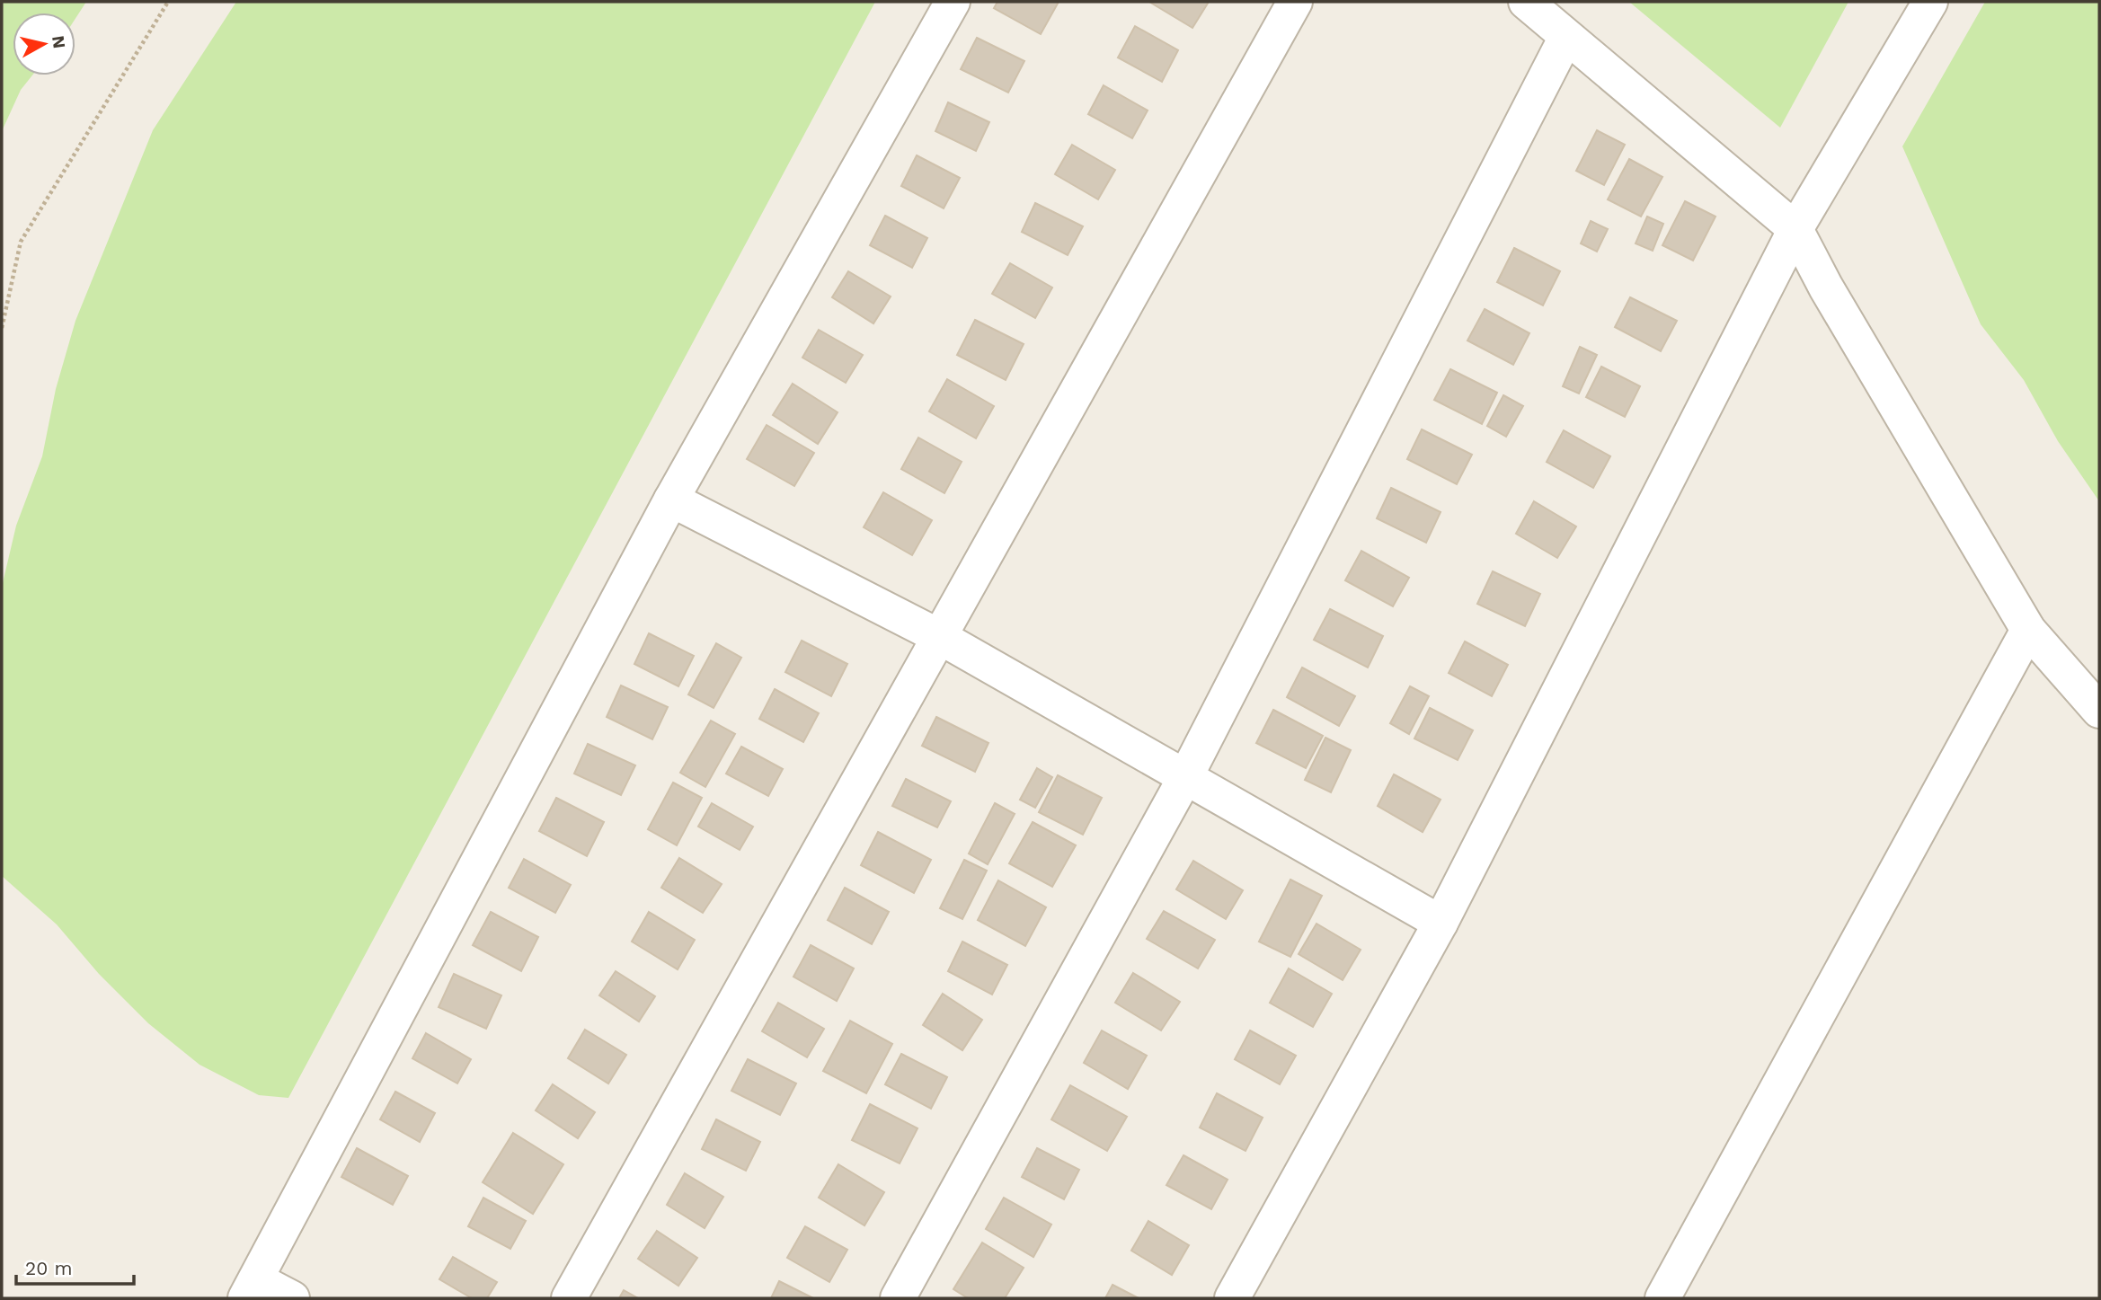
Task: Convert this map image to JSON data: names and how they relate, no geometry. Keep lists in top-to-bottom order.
{
  "scale_bar": "20 m",
  "north": "right"
}
